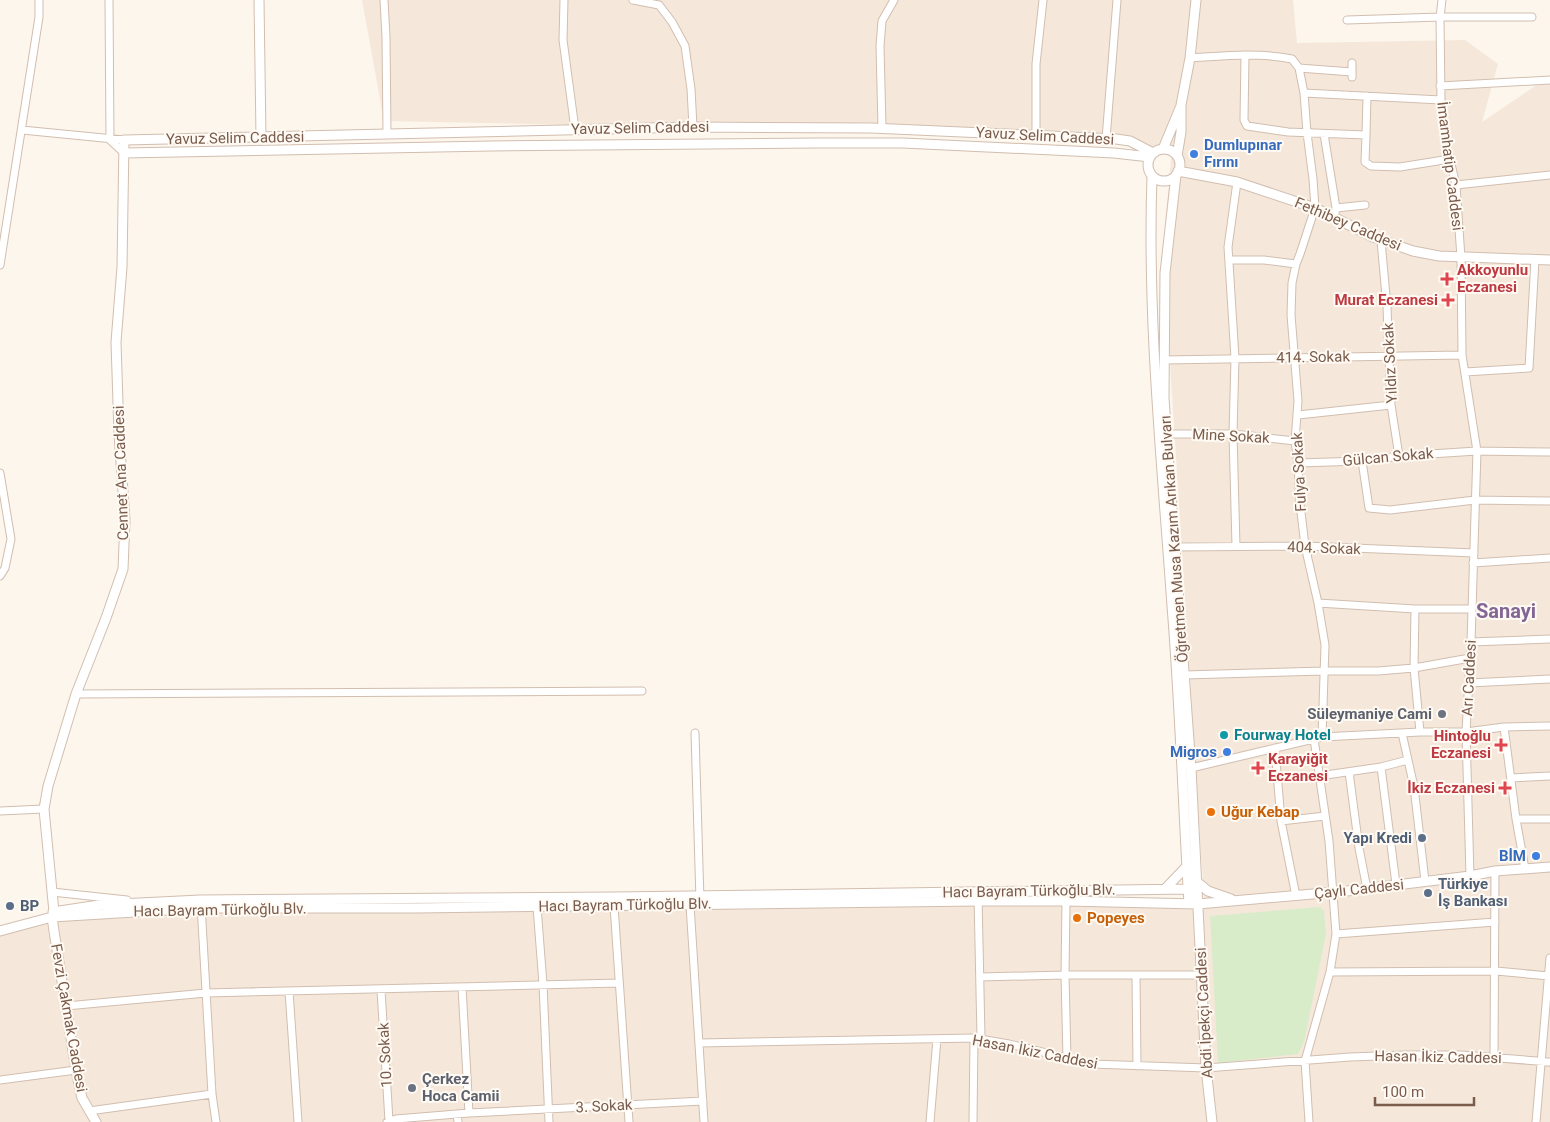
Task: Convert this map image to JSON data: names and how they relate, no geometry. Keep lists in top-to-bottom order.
{
  "streets": {
    "street": [
      "Yavuz Selim Caddesi",
      "İmamhatip Caddesi",
      "Fethibey Caddesi",
      "414. Sokak",
      "Yıldız Sokak",
      "Mine Sokak",
      "Gülcan Sokak",
      "Fulya Sokak",
      "Cennet Ana Caddesi",
      "Öğretmen Musa Kazım Arıkan Bulvarı",
      "404. Sokak",
      "Arı Caddesi",
      "Çaylı Caddesi",
      "Hacı Bayram Türkoğlu Blv.",
      "Abdi İpekçi Caddesi",
      "Fevzi Çakmak Caddesi",
      "Hasan İkiz Caddesi",
      "10. Sokak",
      "3. Sokak"
    ]
  },
  "crossings": [
    ["Yavuz Selim Caddesi", "Fethibey Caddesi"],
    ["Yavuz Selim Caddesi", "Cennet Ana Caddesi"],
    ["Yavuz Selim Caddesi", "Öğretmen Musa Kazım Arıkan Bulvarı"],
    ["İmamhatip Caddesi", "Fethibey Caddesi"],
    ["İmamhatip Caddesi", "414. Sokak"],
    ["İmamhatip Caddesi", "Gülcan Sokak"],
    ["İmamhatip Caddesi", "Arı Caddesi"],
    ["Fethibey Caddesi", "Yıldız Sokak"],
    ["Fethibey Caddesi", "Fulya Sokak"],
    ["Fethibey Caddesi", "Öğretmen Musa Kazım Arıkan Bulvarı"],
    ["414. Sokak", "Yıldız Sokak"],
    ["414. Sokak", "Fulya Sokak"],
    ["414. Sokak", "Öğretmen Musa Kazım Arıkan Bulvarı"],
    ["Yıldız Sokak", "Gülcan Sokak"],
    ["Mine Sokak", "Fulya Sokak"],
    ["Mine Sokak", "Öğretmen Musa Kazım Arıkan Bulvarı"],
    ["Gülcan Sokak", "Fulya Sokak"],
    ["Gülcan Sokak", "Arı Caddesi"],
    ["Fulya Sokak", "404. Sokak"],
    ["Fulya Sokak", "Çaylı Caddesi"],
    ["Fulya Sokak", "Hasan İkiz Caddesi"],
    ["Cennet Ana Caddesi", "Hacı Bayram Türkoğlu Blv."],
    ["Cennet Ana Caddesi", "Fevzi Çakmak Caddesi"],
    ["Öğretmen Musa Kazım Arıkan Bulvarı", "404. Sokak"],
    ["Öğretmen Musa Kazım Arıkan Bulvarı", "Çaylı Caddesi"],
    ["Öğretmen Musa Kazım Arıkan Bulvarı", "Hacı Bayram Türkoğlu Blv."],
    ["Öğretmen Musa Kazım Arıkan Bulvarı", "Abdi İpekçi Caddesi"],
    ["404. Sokak", "Arı Caddesi"],
    ["Arı Caddesi", "Çaylı Caddesi"],
    ["Çaylı Caddesi", "Hacı Bayram Türkoğlu Blv."],
    ["Çaylı Caddesi", "Abdi İpekçi Caddesi"],
    ["Hacı Bayram Türkoğlu Blv.", "Abdi İpekçi Caddesi"],
    ["Hacı Bayram Türkoğlu Blv.", "Fevzi Çakmak Caddesi"],
    ["Abdi İpekçi Caddesi", "Hasan İkiz Caddesi"],
    ["10. Sokak", "3. Sokak"]
  ],
  "districts": ["Sanayi"],
  "places": {
    "other": [
      "Dumlupınar Fırını",
      "Süleymaniye Cami",
      "Fourway Hotel",
      "Migros",
      "Uğur Kebap",
      "Yapı Kredi",
      "BİM",
      "Türkiye İş Bankası",
      "BP",
      "Popeyes",
      "Çerkez Hoca Camii"
    ],
    "health": [
      "Akkoyunlu Eczanesi",
      "Murat Eczanesi",
      "Hintoğlu Eczanesi",
      "Karayiğit Eczanesi",
      "İkiz Eczanesi"
    ]
  },
  "scale_bar": "100 m"
}
